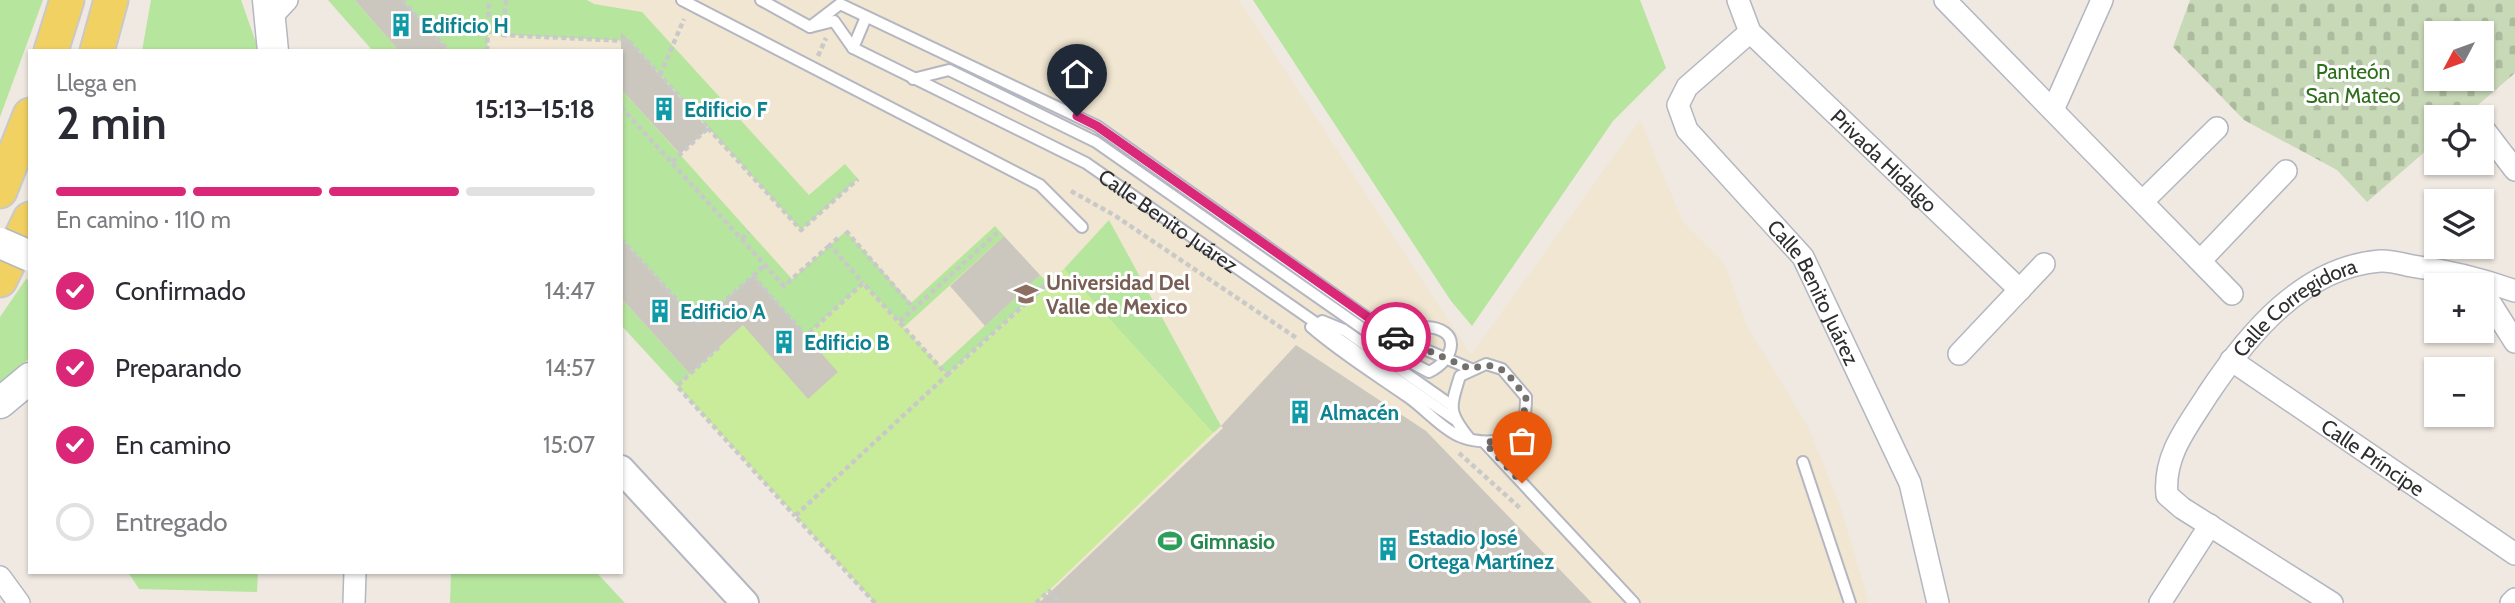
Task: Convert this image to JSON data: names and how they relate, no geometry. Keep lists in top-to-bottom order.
{
  "streets": {
    "street": [
      "Privada Hidalgo",
      "Calle Benito Juárez",
      "Calle Corregidora",
      "Calle Príncipe"
    ]
  },
  "crossings": [
    ["Privada Hidalgo", "Calle Benito Juárez"],
    ["Calle Corregidora", "Calle Príncipe"]
  ],
  "parks": ["Panteón San Mateo"],
  "places": {
    "building": [
      "Edificio H",
      "Edificio F",
      "Edificio A",
      "Edificio B",
      "Almacén",
      "Estadio José Ortega Martínez"
    ],
    "school or university": ["Universidad Del Valle de Mexico"],
    "sports": ["Gimnasio"]
  },
  "north": "bottom left",
  "page": {
    "map_buttons": ["+", "−"],
    "heading": ["2 min", "Llega en", "15:13–15:18"],
    "bar": "En camino · 110 m",
    "list": [
      ["Confirmado", "14:47"],
      ["Preparando", "14:57"],
      ["En camino", "15:07"],
      "Entregado"
    ]
  }
}
